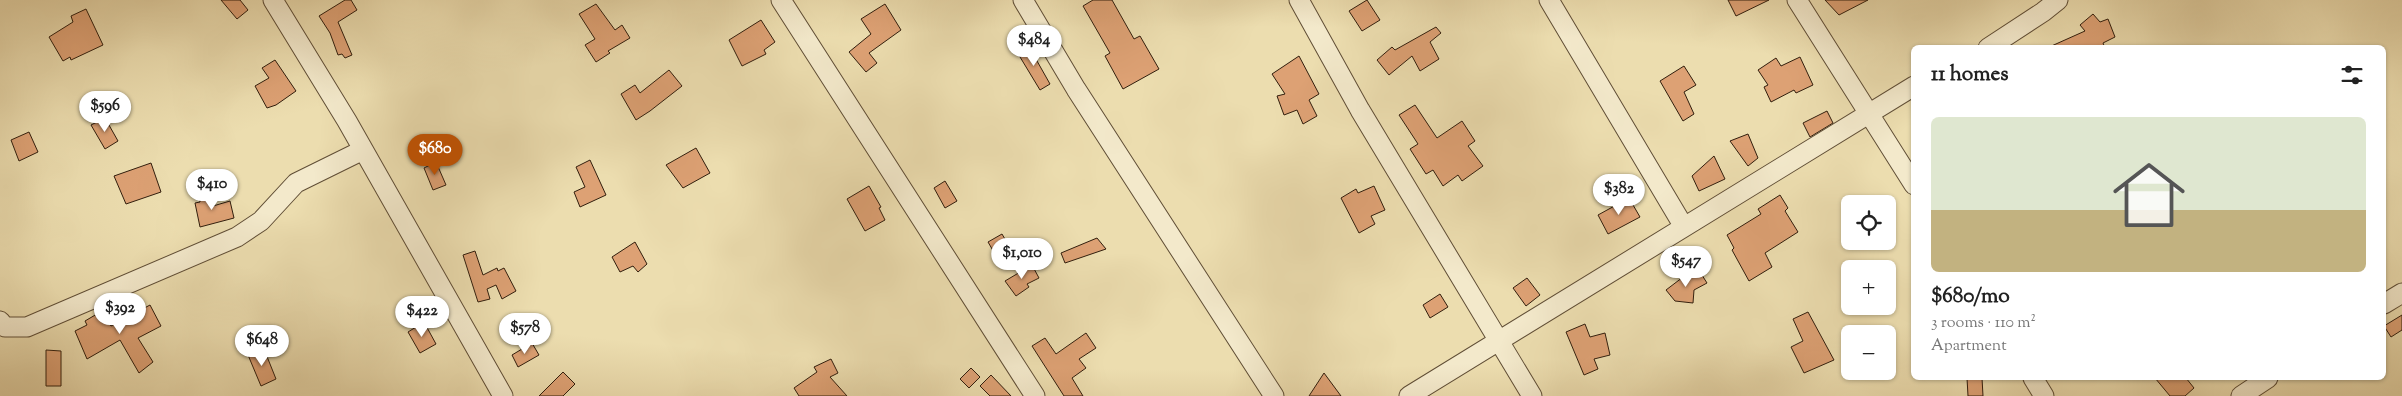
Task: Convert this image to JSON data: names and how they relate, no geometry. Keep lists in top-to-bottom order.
{
  "page": {
    "price": [
      "$484",
      "$596",
      "$680",
      "$410",
      "$382",
      "$1,010",
      "$547",
      "$392",
      "$422",
      "$578",
      "$648"
    ],
    "heading": "11 homes",
    "list": [
      {
        "name": "$680/mo",
        "note": "3 rooms · 110 m² · Apartment"
      }
    ],
    "map_buttons": ["+", "−"]
  }
}
